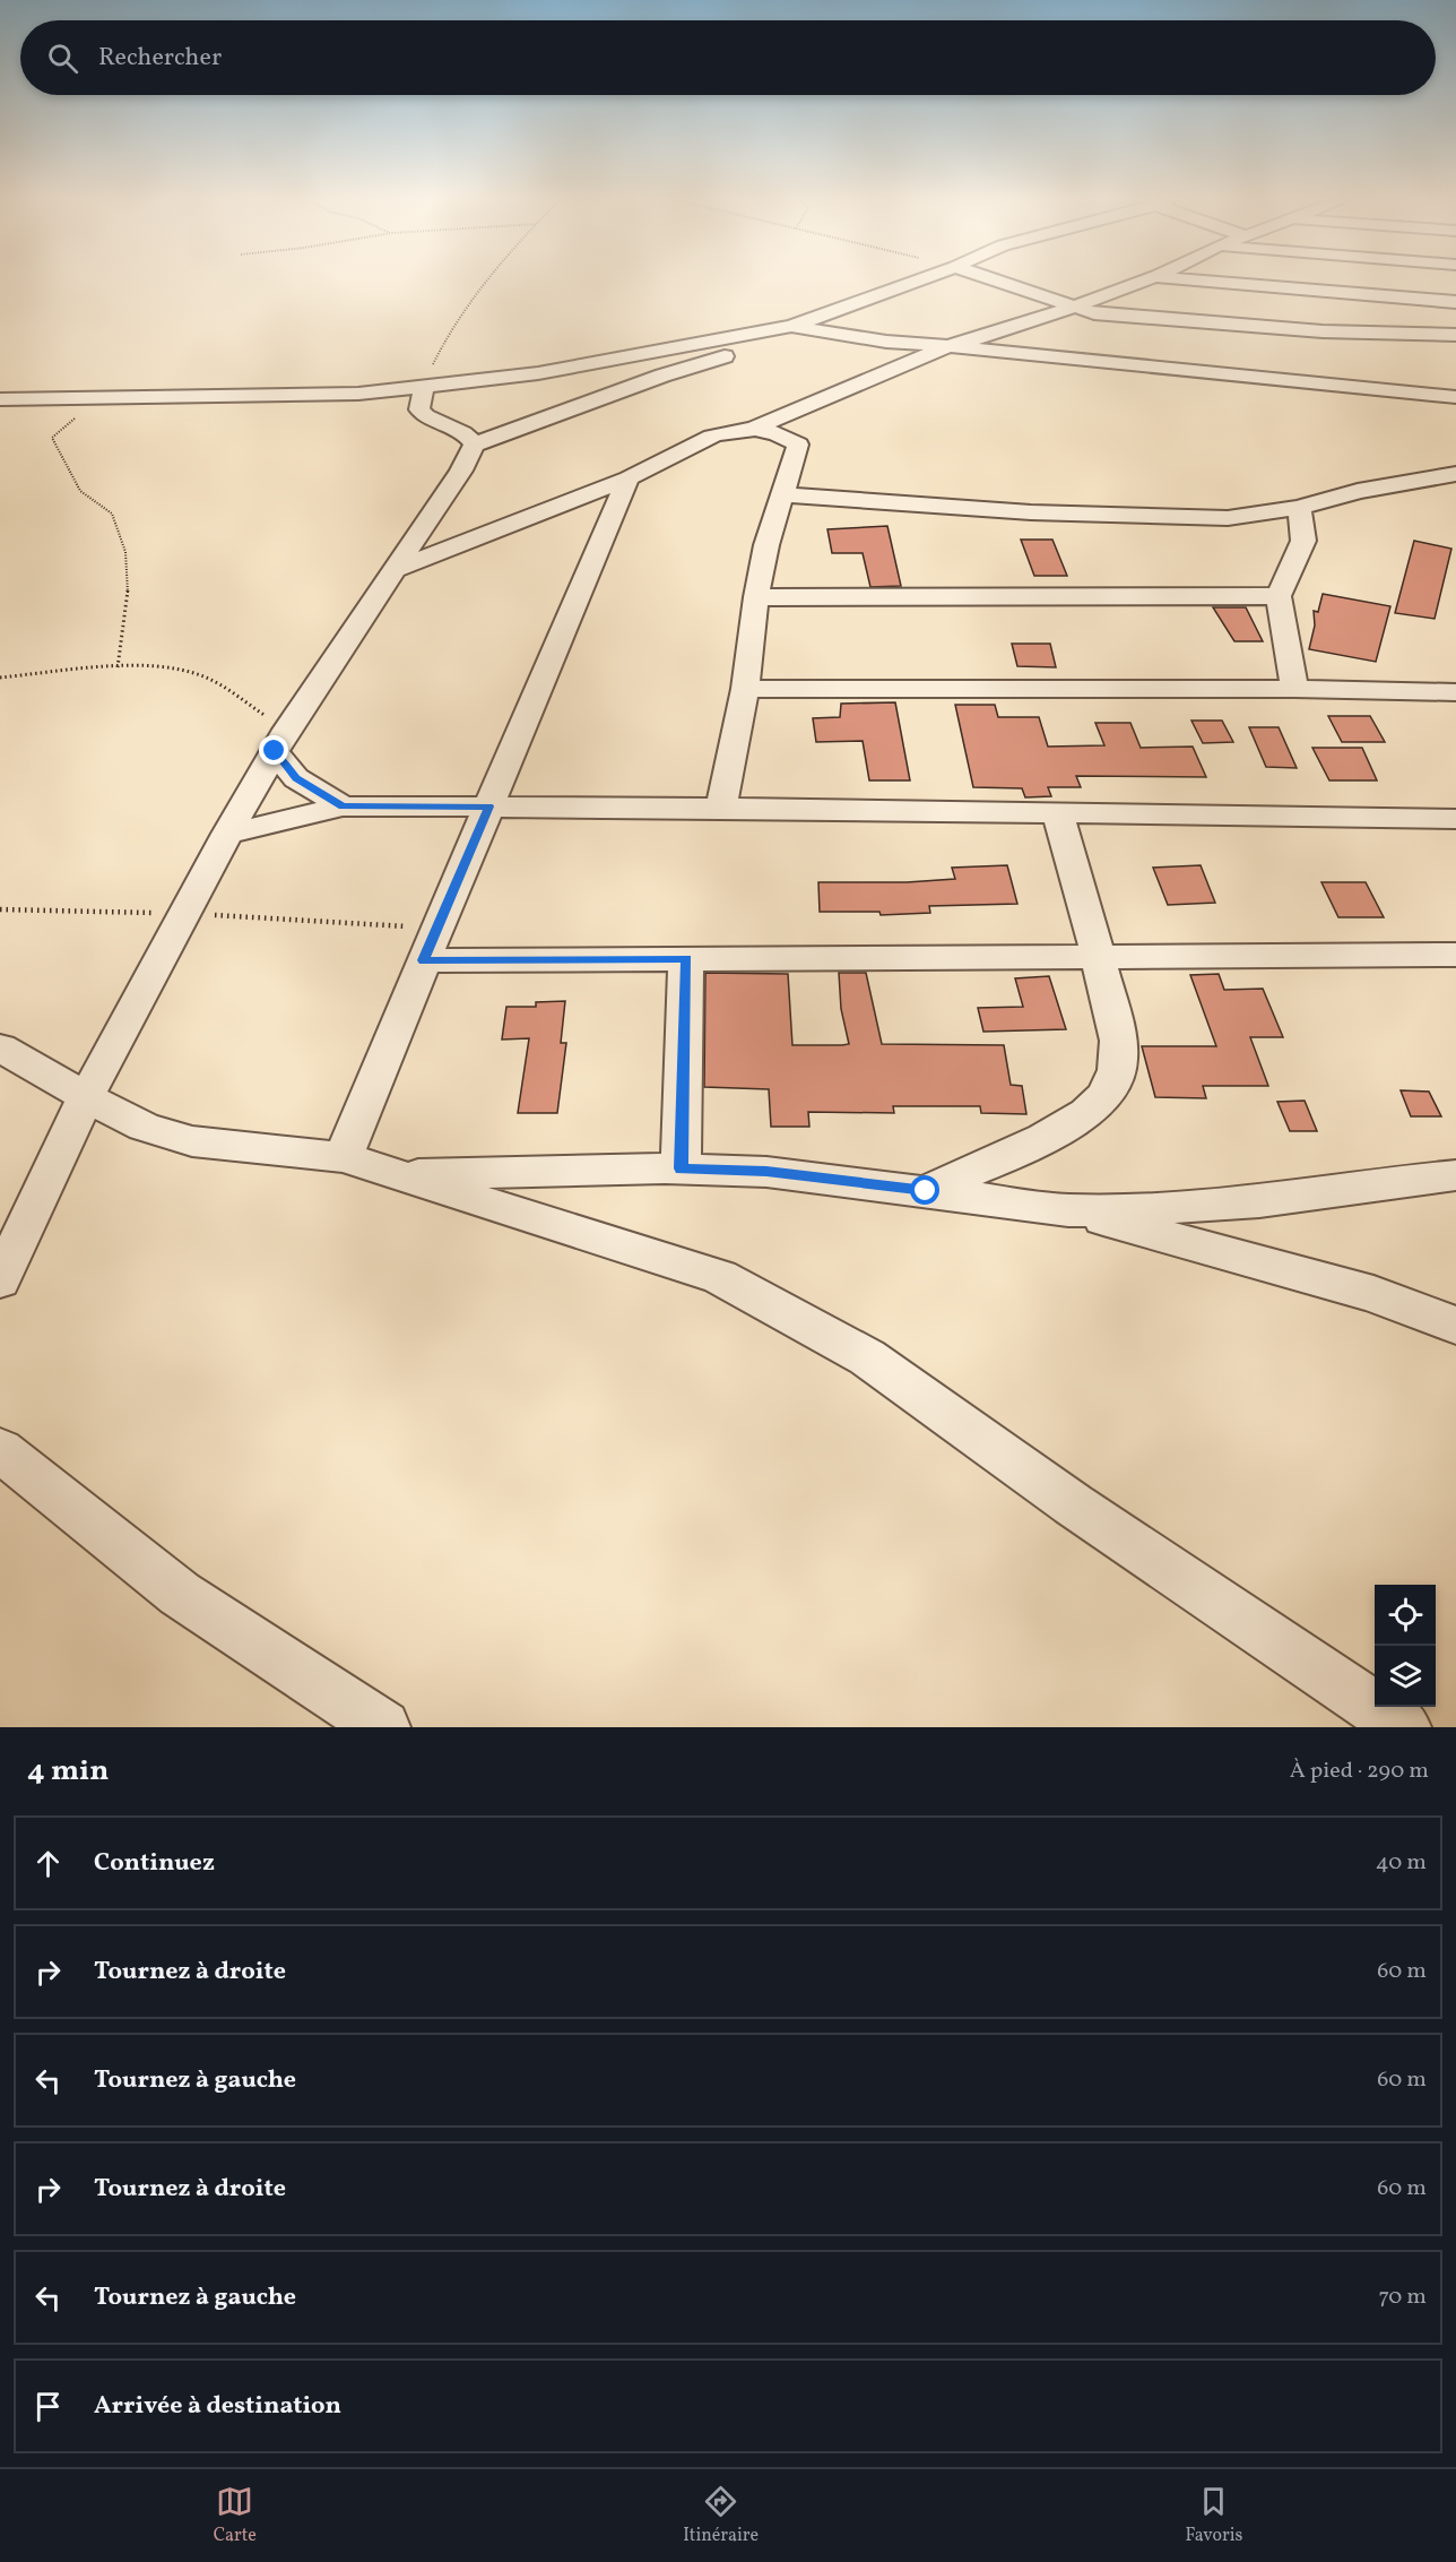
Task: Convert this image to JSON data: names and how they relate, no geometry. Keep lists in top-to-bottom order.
{
  "page": {
    "search": "Rechercher",
    "heading": ["4 min", "À pied · 290 m"],
    "list": [
      ["Continuez", "40 m"],
      ["Tournez à droite", "60 m"],
      ["Tournez à gauche", "60 m"],
      ["Tournez à droite", "60 m"],
      ["Tournez à gauche", "70 m"],
      "Arrivée à destination"
    ],
    "nav": ["Carte", "Itinéraire", "Favoris"]
  }
}
